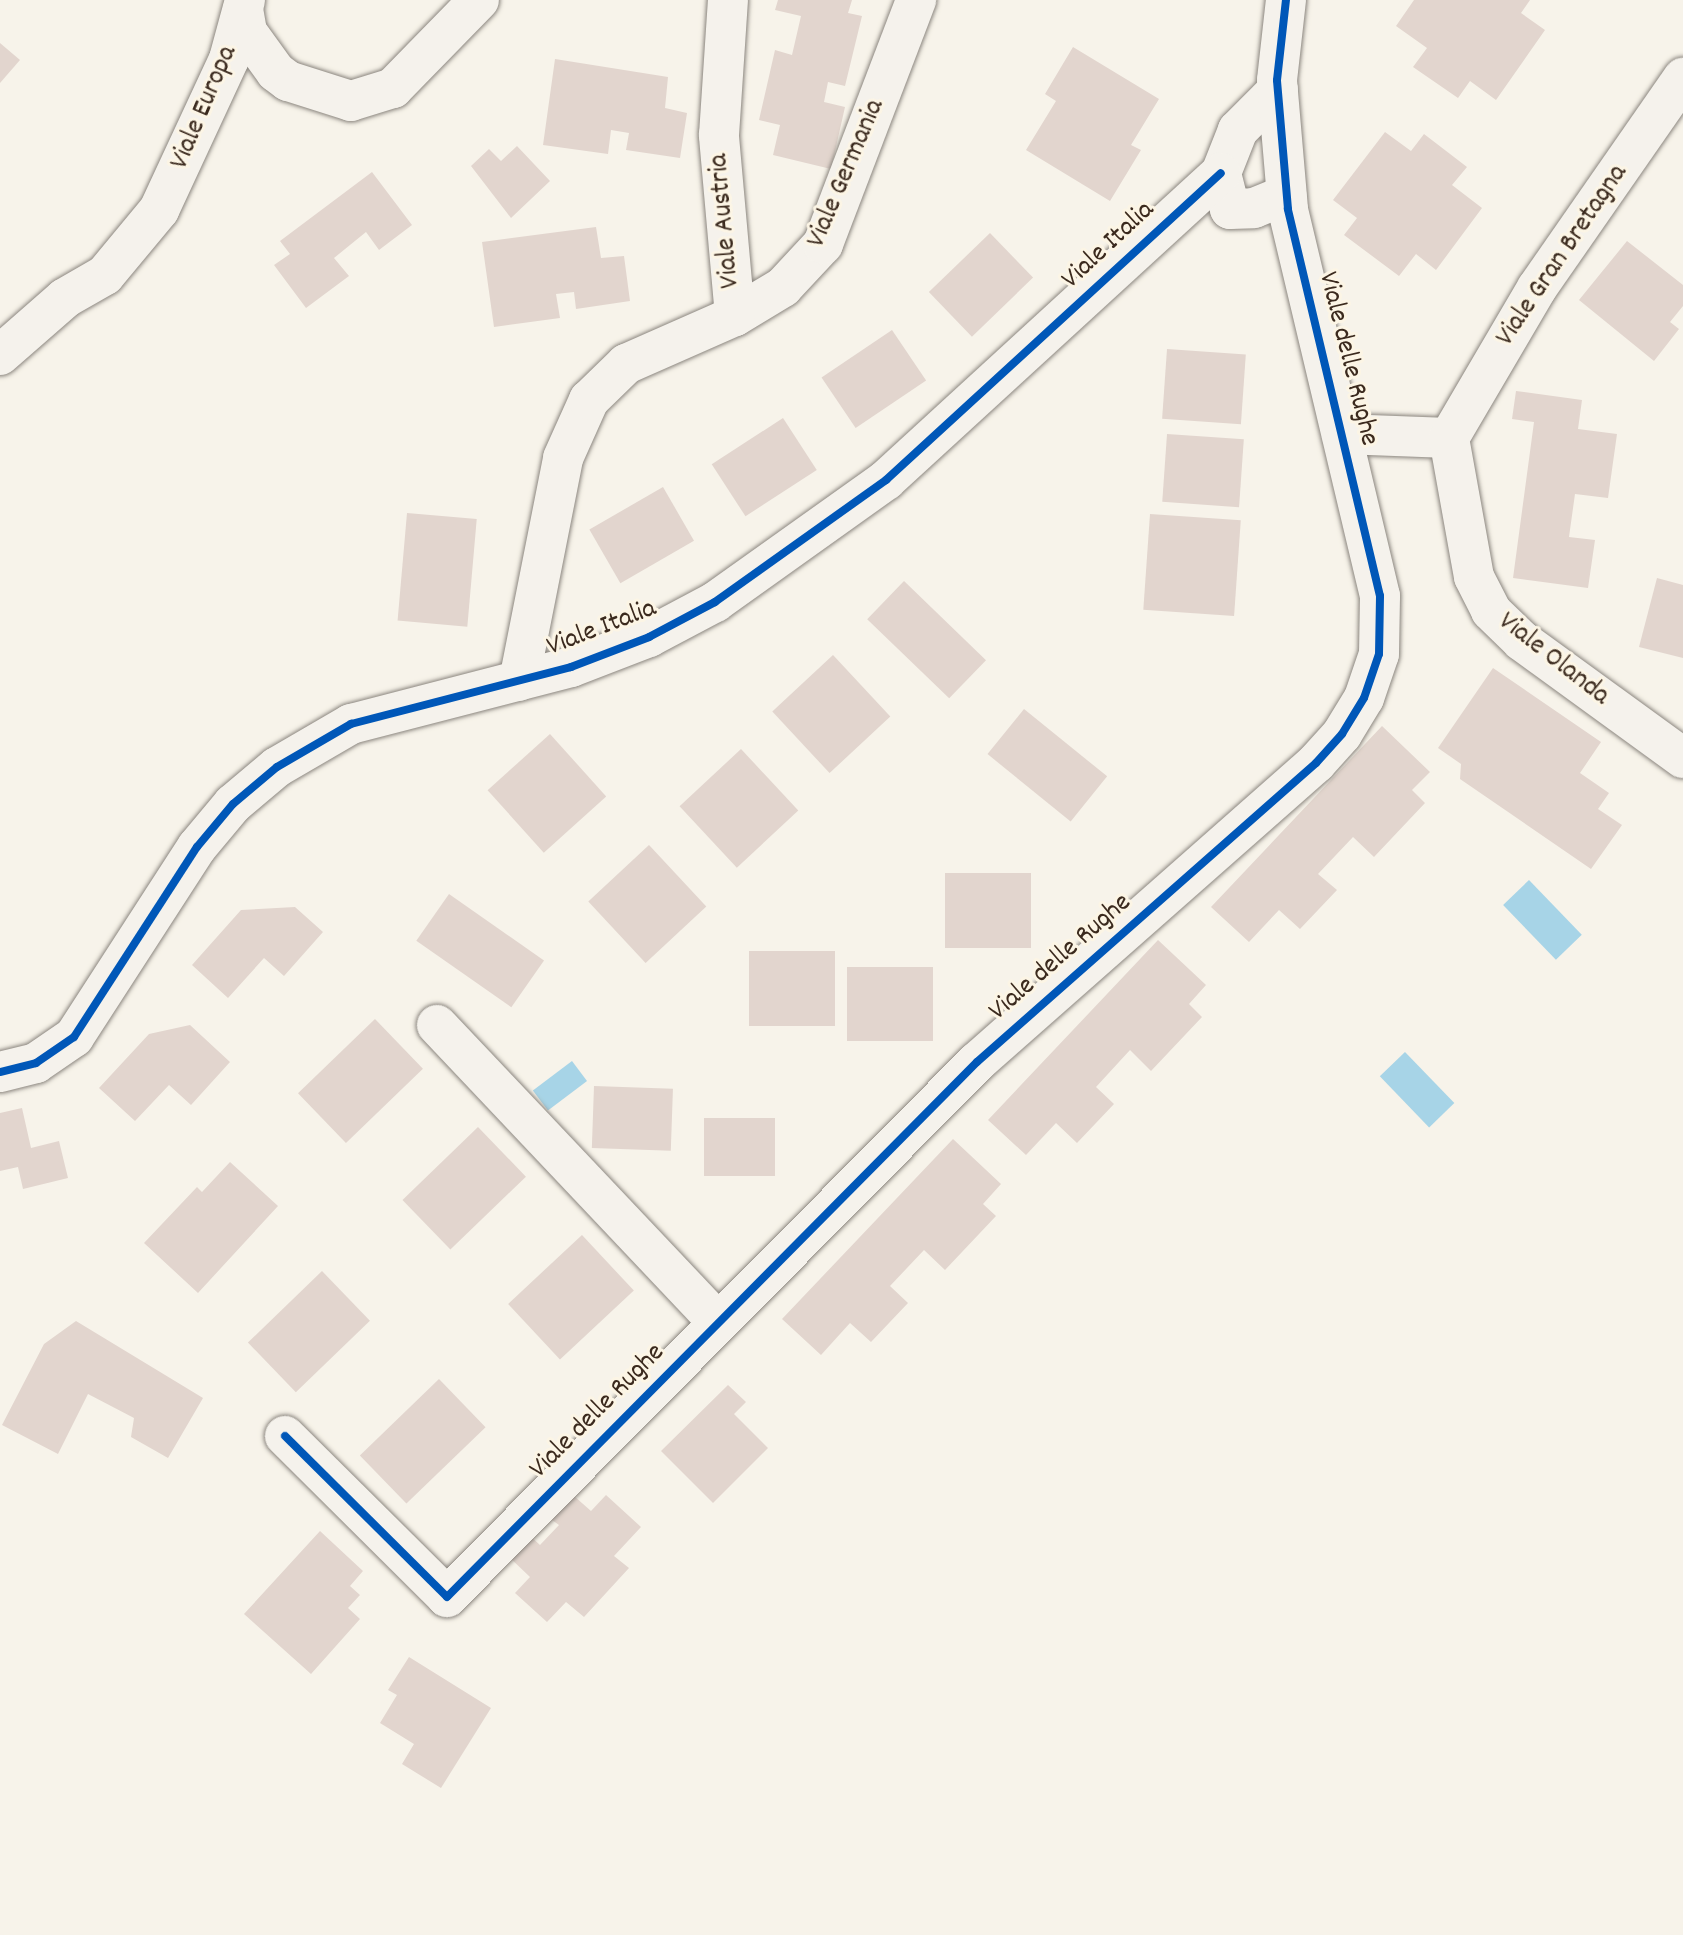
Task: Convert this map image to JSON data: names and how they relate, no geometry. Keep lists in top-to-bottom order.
{
  "streets": {
    "street": [
      "Viale Europa",
      "Viale Germania",
      "Viale Austria",
      "Viale Italia",
      "Viale Gran Bretagna",
      "Viale delle Rughe",
      "Viale Olanda"
    ]
  },
  "crossings": [
    ["Viale Germania", "Viale Austria"],
    ["Viale Austria", "Viale Italia"],
    ["Viale Gran Bretagna", "Viale Olanda"]
  ]
}
